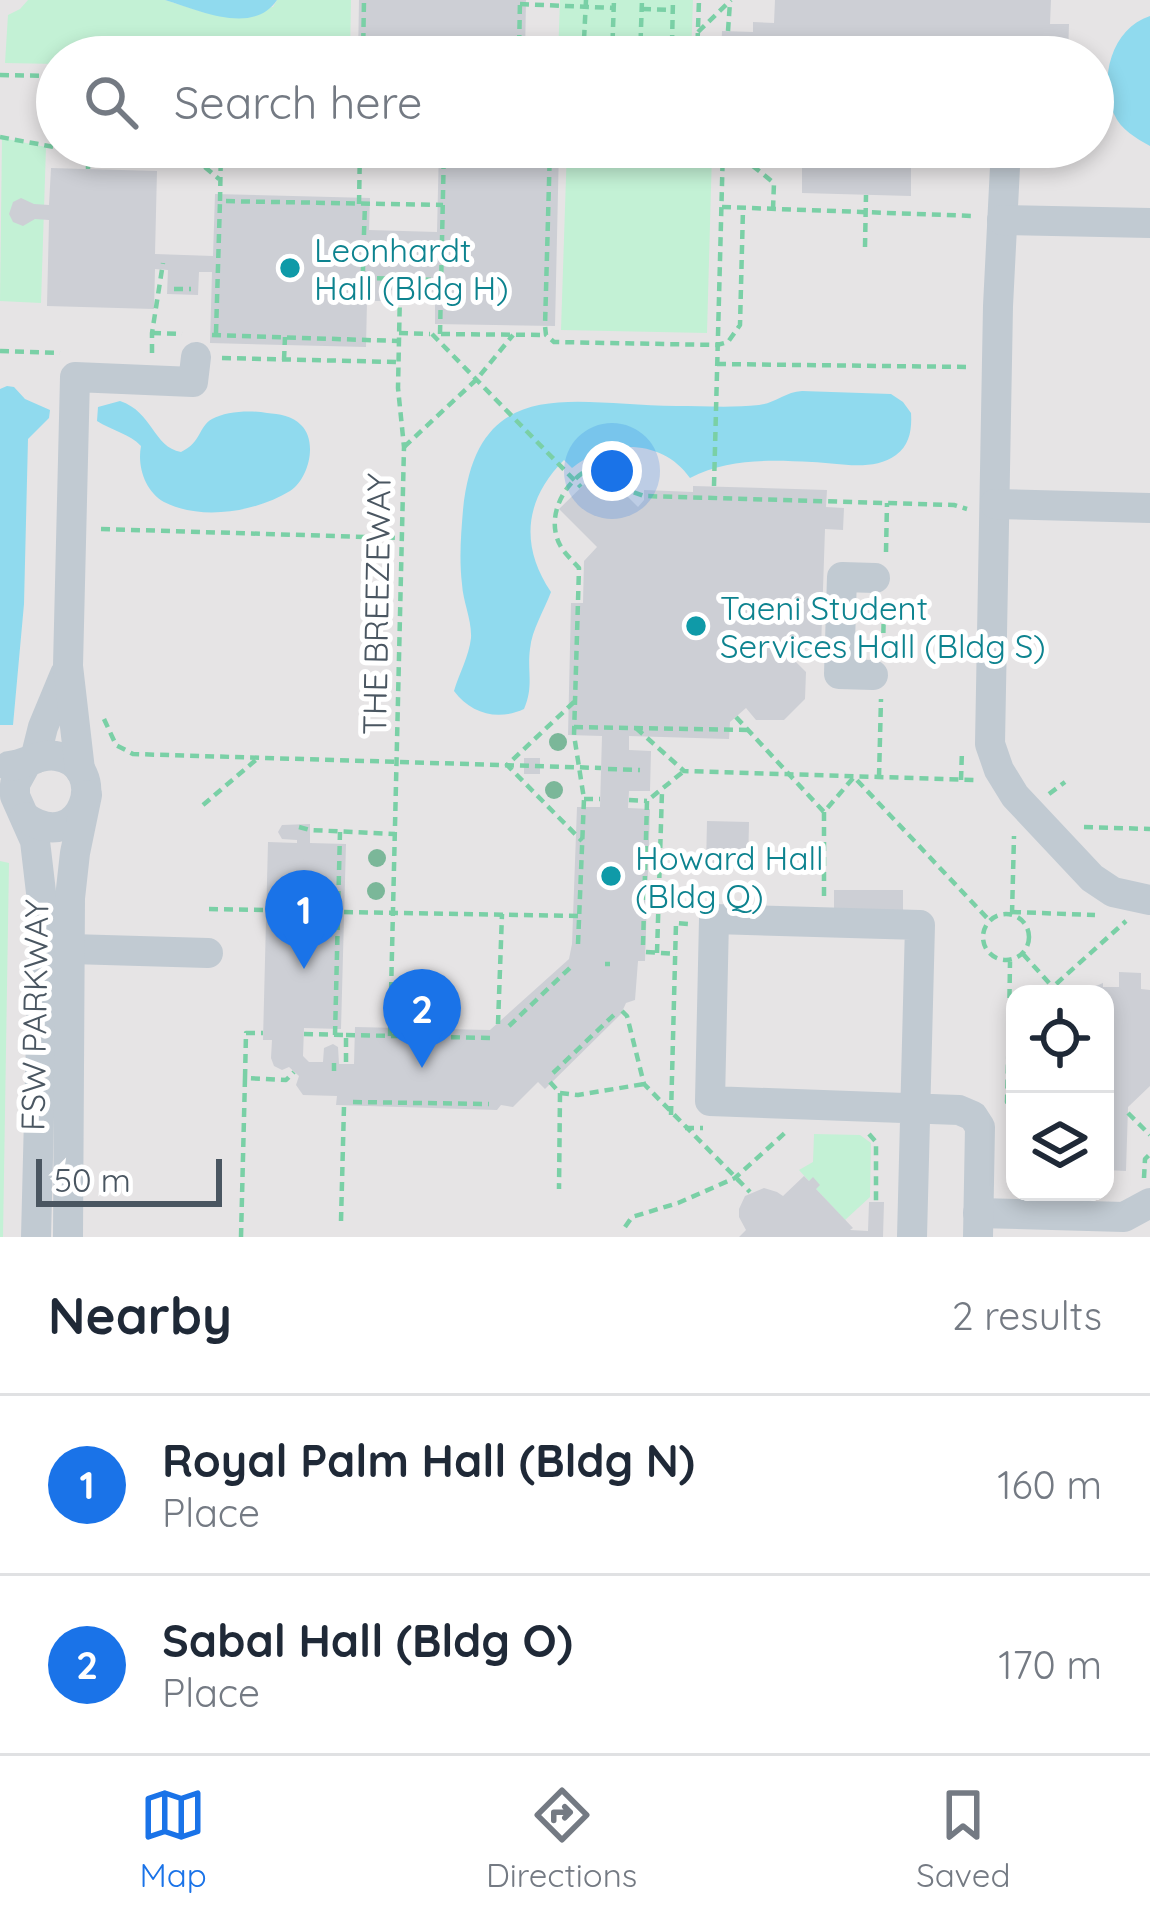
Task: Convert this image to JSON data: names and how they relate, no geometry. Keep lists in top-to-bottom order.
{
  "streets": {
    "street": ["FSW PARKWAY"],
    "path": ["THE BREEZEWAY"]
  },
  "places": ["Leonhardt Hall (Bldg H)", "Taeni Student Services Hall (Bldg S)", "Howard Hall (Bldg Q)"],
  "scale_bar": "50 m",
  "page": {
    "search": "Search here",
    "pins": ["1", "2"],
    "scale": "50 m",
    "heading": ["Nearby", "2 results"],
    "list": [
      {
        "mark": "1",
        "name": "Royal Palm Hall (Bldg N)",
        "note": "Place",
        "value": "160 m"
      },
      {
        "mark": "2",
        "name": "Sabal Hall (Bldg O)",
        "note": "Place",
        "value": "170 m"
      }
    ],
    "nav": ["Map", "Directions", "Saved"]
  }
}
